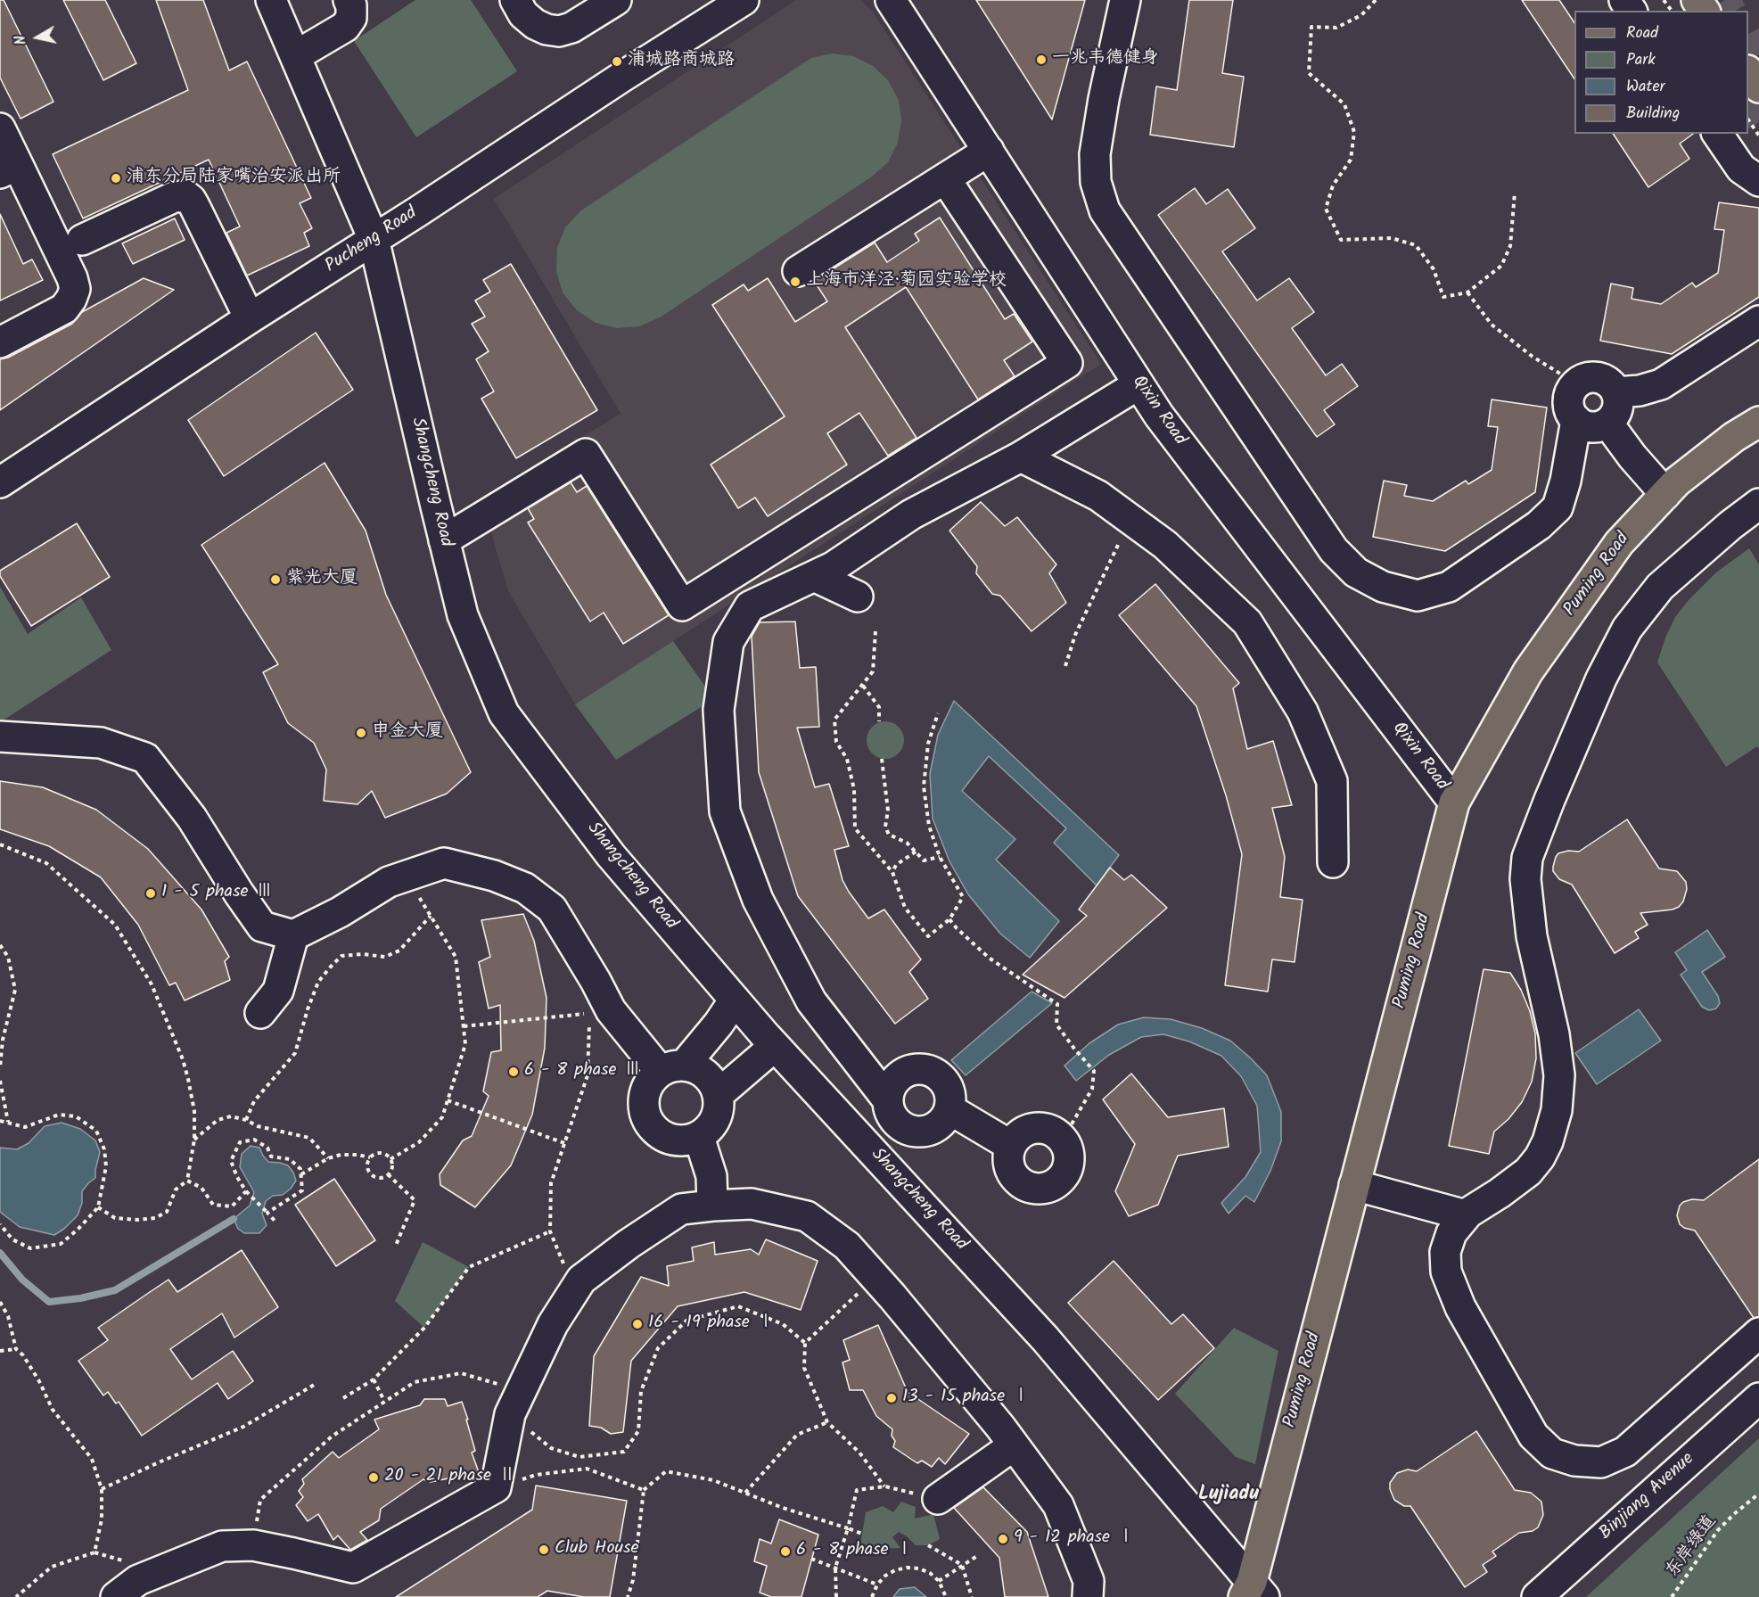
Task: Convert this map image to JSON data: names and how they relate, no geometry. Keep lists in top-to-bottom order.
{
  "streets": {
    "main road": ["Puming Road"],
    "street": [
      "Pucheng Road",
      "Qixin Road",
      "Shangcheng Road",
      "Binjiang Avenue"
    ],
    "path": ["东岸绿道"]
  },
  "crossings": [
    ["Pucheng Road", "Shangcheng Road"],
    ["Qixin Road", "Puming Road"],
    ["Shangcheng Road", "Puming Road"]
  ],
  "districts": ["Lujiadu"],
  "places": [
    "一兆韦德健身",
    "浦城路商城路",
    "浦东分局陆家嘴治安派出所",
    "上海市洋泾·菊园实验学校",
    "紫光大厦",
    "申金大厦",
    "1 - 5 phase Ⅲ",
    "6 - 8 phase Ⅲ",
    "16 - 19 phase Ⅰ",
    "13 - 15 phase Ⅰ",
    "20 - 21 phase Ⅱ",
    "9 - 12 phase Ⅰ",
    "Club House",
    "6 - 8 phase Ⅰ"
  ],
  "legend": [
    "Road",
    "Park",
    "Water",
    "Building"
  ],
  "north": "left"
}
